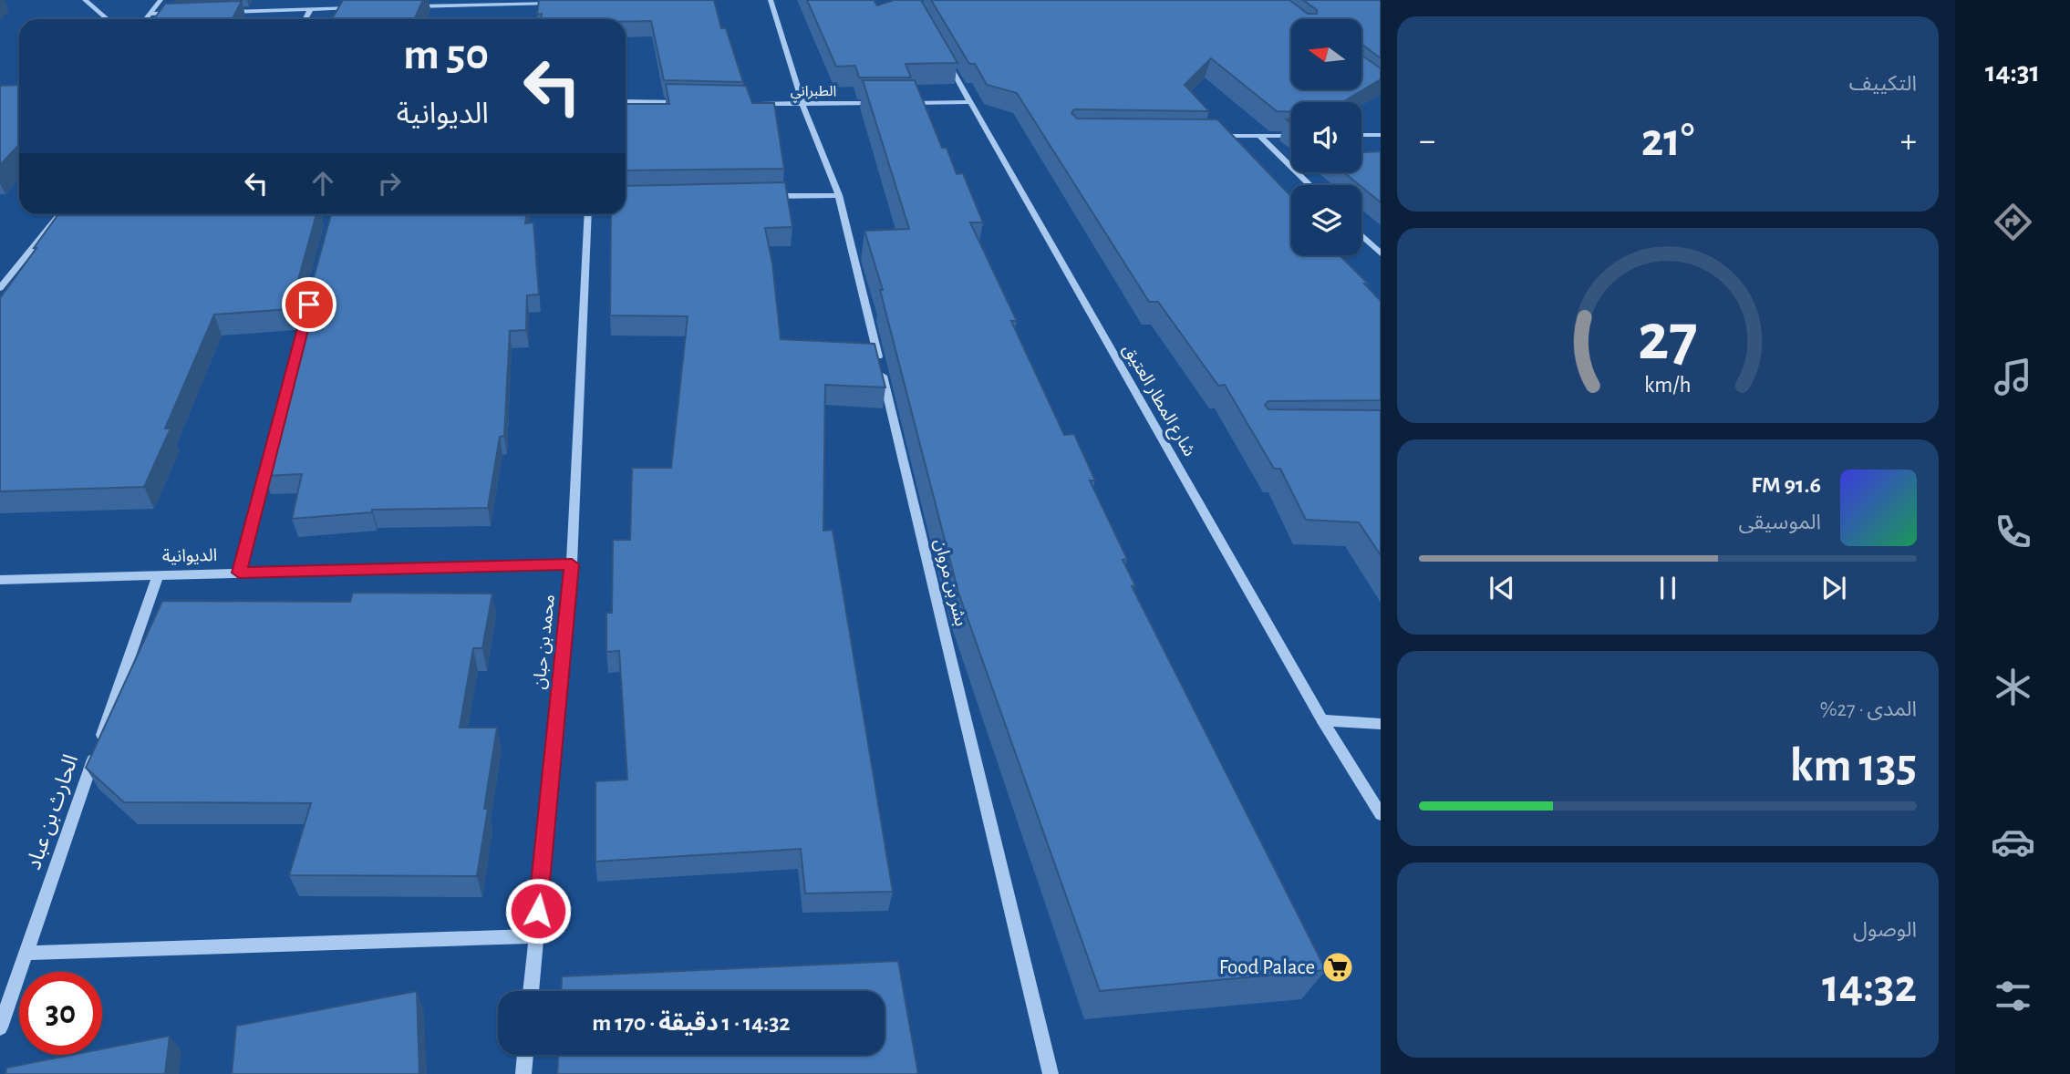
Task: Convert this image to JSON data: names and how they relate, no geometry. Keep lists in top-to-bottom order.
{
  "streets": {
    "street": [
      "الطبراني",
      "شارع المطار العتيق",
      "الديوانية",
      "بشر بن مروان",
      "محمد بن حبان",
      "الحارث بن عباد"
    ]
  },
  "crossings": [
    ["الطبراني", "بشر بن مروان"],
    ["الديوانية", "محمد بن حبان"],
    ["الديوانية", "الحارث بن عباد"]
  ],
  "places": {
    "supermarket": ["Food Palace"]
  },
  "north": "left",
  "page": {
    "tabs": "14:31",
    "tile": [
      "التكييف",
      ["المدى · 27%", "135 km"],
      ["الوصول", "14:32"]
    ],
    "turn": ["50 m", "الديوانية"],
    "heat": ["−", "21°", "+"],
    "song": ["91.6 FM", "الموسيقى"],
    "limit": "30",
    "trip": "14:32 · 1 دقيقة · 170 m",
    "gauge": ["27", "km/h"]
  }
}
